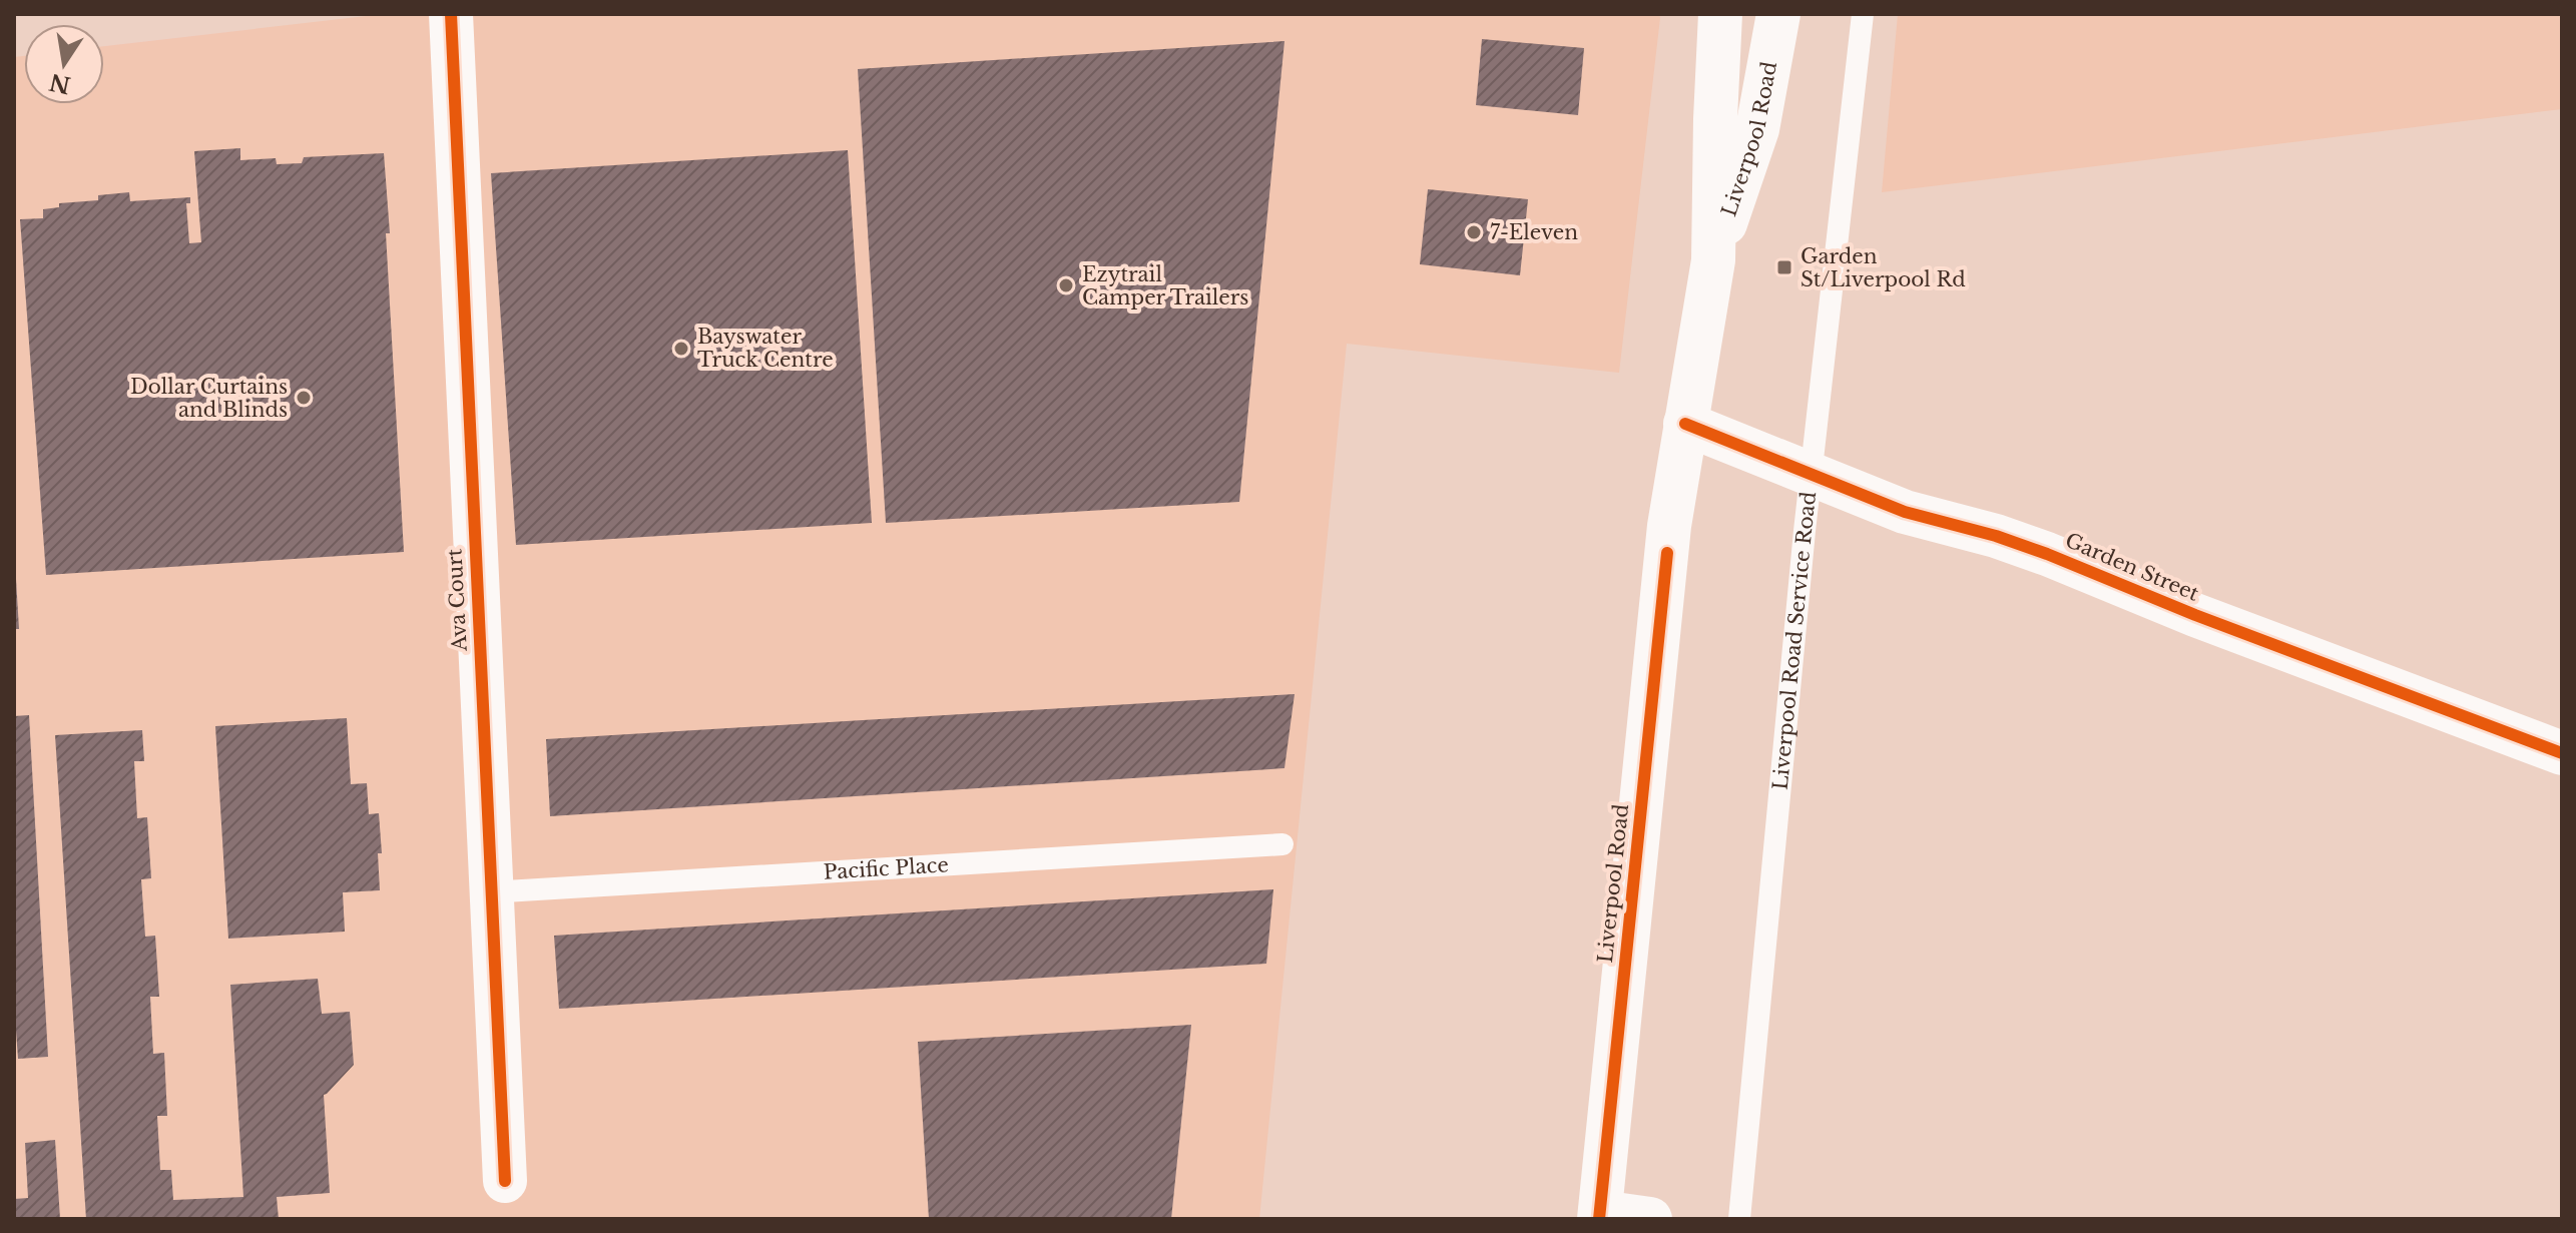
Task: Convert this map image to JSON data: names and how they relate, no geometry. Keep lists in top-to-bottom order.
{
  "streets": {
    "street": ["Liverpool Road", "Garden Street", "Ava Court"],
    "lane": ["Liverpool Road Service Road", "Pacific Place"]
  },
  "crossings": [
    ["Liverpool Road", "Garden Street"],
    ["Garden Street", "Liverpool Road Service Road"],
    ["Ava Court", "Pacific Place"]
  ],
  "places": {
    "other": [
      "7-Eleven",
      "Ezytrail Camper Trailers",
      "Bayswater Truck Centre",
      "Dollar Curtains and Blinds"
    ],
    "transit": ["Garden St/Liverpool Rd"]
  },
  "north": "bottom"
}
